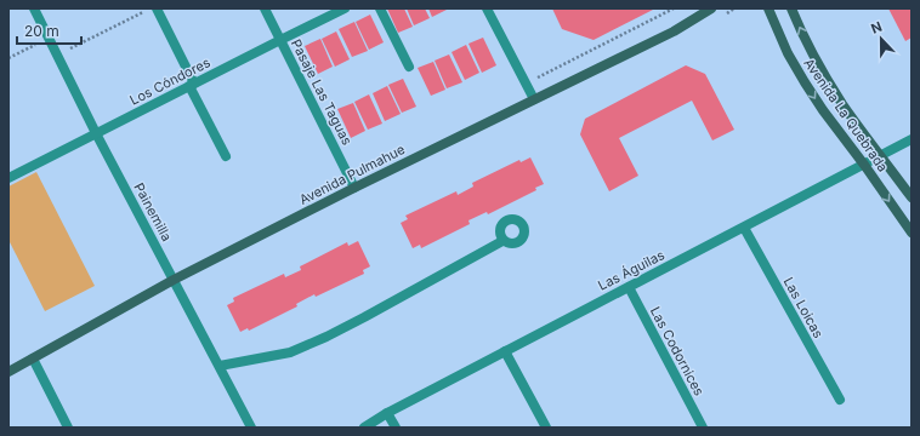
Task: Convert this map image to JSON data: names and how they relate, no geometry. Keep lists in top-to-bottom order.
{
  "streets": {
    "street": [
      "Los Cóndores",
      "Pasaje Las Taguas",
      "Avenida La Quebrada",
      "Avenida Pulmahue",
      "Painemilla",
      "Las Águilas",
      "Las Loicas",
      "Las Codornices"
    ]
  },
  "crossings": [
    ["Los Cóndores", "Pasaje Las Taguas"],
    ["Los Cóndores", "Painemilla"],
    ["Pasaje Las Taguas", "Avenida Pulmahue"],
    ["Avenida La Quebrada", "Las Águilas"],
    ["Avenida Pulmahue", "Painemilla"],
    ["Las Águilas", "Las Loicas"],
    ["Las Águilas", "Las Codornices"]
  ],
  "scale_bar": "20 m",
  "north": "top"
}
